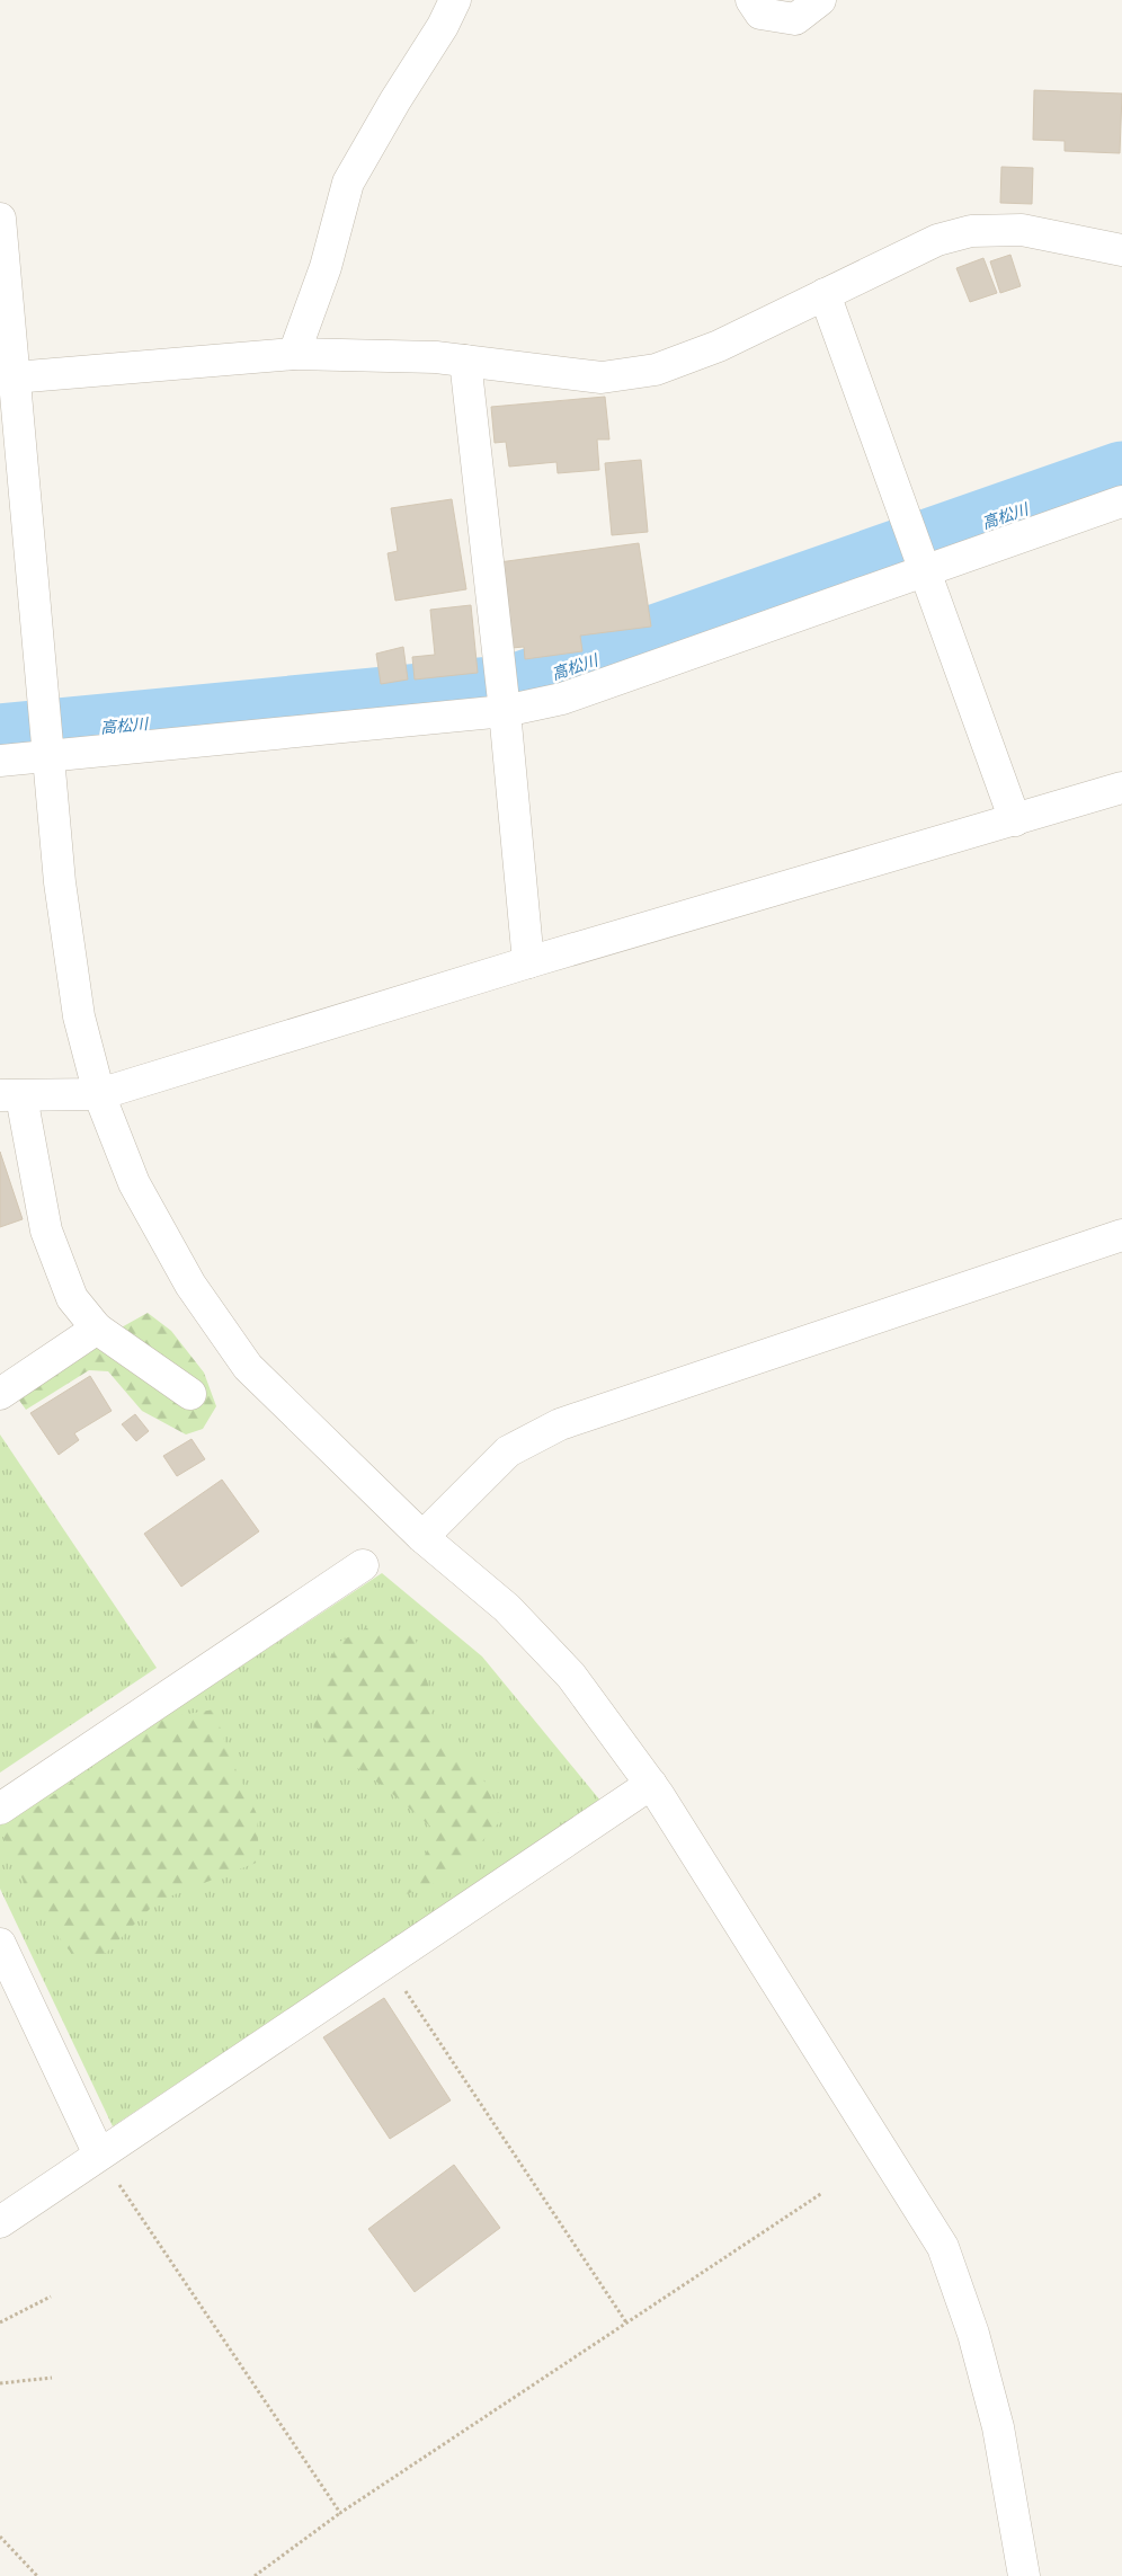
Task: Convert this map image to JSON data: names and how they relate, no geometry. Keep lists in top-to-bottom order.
{
  "water": ["高松川"]
}
